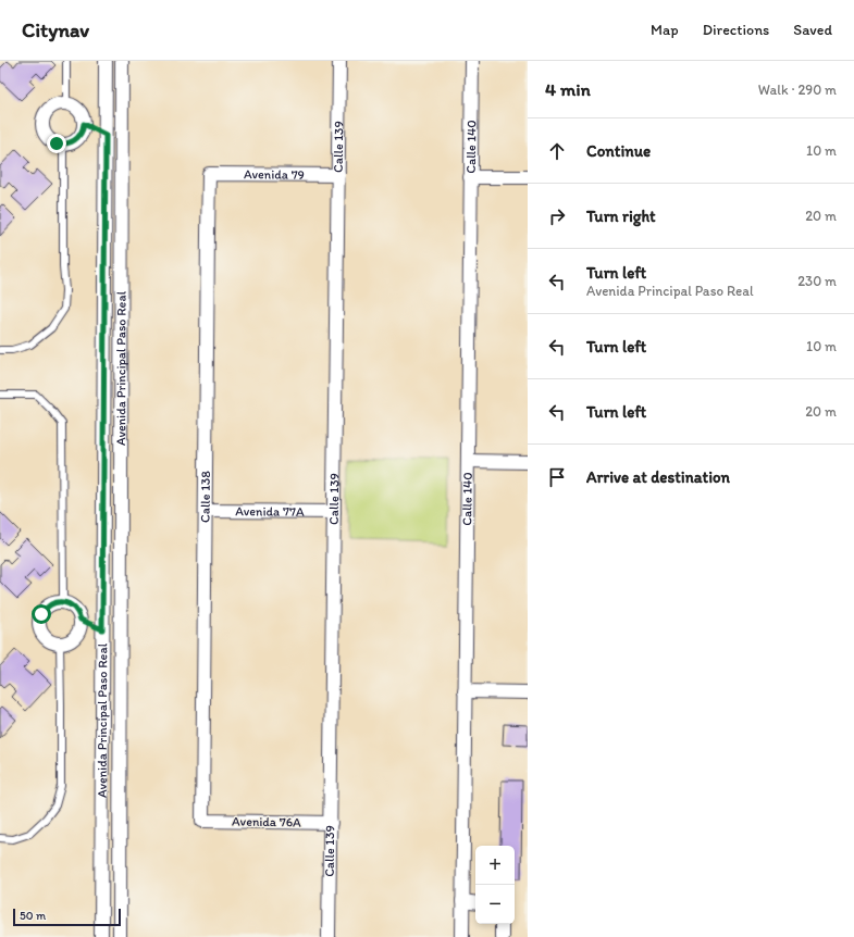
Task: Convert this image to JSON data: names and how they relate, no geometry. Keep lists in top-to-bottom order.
{
  "streets": {
    "street": [
      "Calle 139",
      "Calle 140",
      "Avenida 79",
      "Avenida Principal Paso Real",
      "Calle 138",
      "Avenida 77A",
      "Avenida 76A"
    ]
  },
  "crossings": [
    ["Calle 139", "Avenida 79"],
    ["Calle 139", "Avenida 77A"],
    ["Calle 139", "Avenida 76A"],
    ["Avenida 79", "Calle 138"],
    ["Calle 138", "Avenida 77A"],
    ["Calle 138", "Avenida 76A"]
  ],
  "scale_bar": "50 m",
  "page": {
    "header": "Citynav",
    "nav": ["Map", "Directions", "Saved"],
    "heading": ["4 min", "Walk · 290 m"],
    "list": [
      ["Continue", "10 m"],
      ["Turn right", "20 m"],
      ["Turn left", "Avenida Principal Paso Real", "230 m"],
      ["Turn left", "10 m"],
      ["Turn left", "20 m"],
      "Arrive at destination"
    ],
    "map_buttons": ["+", "−"],
    "scale": "50 m"
  }
}
